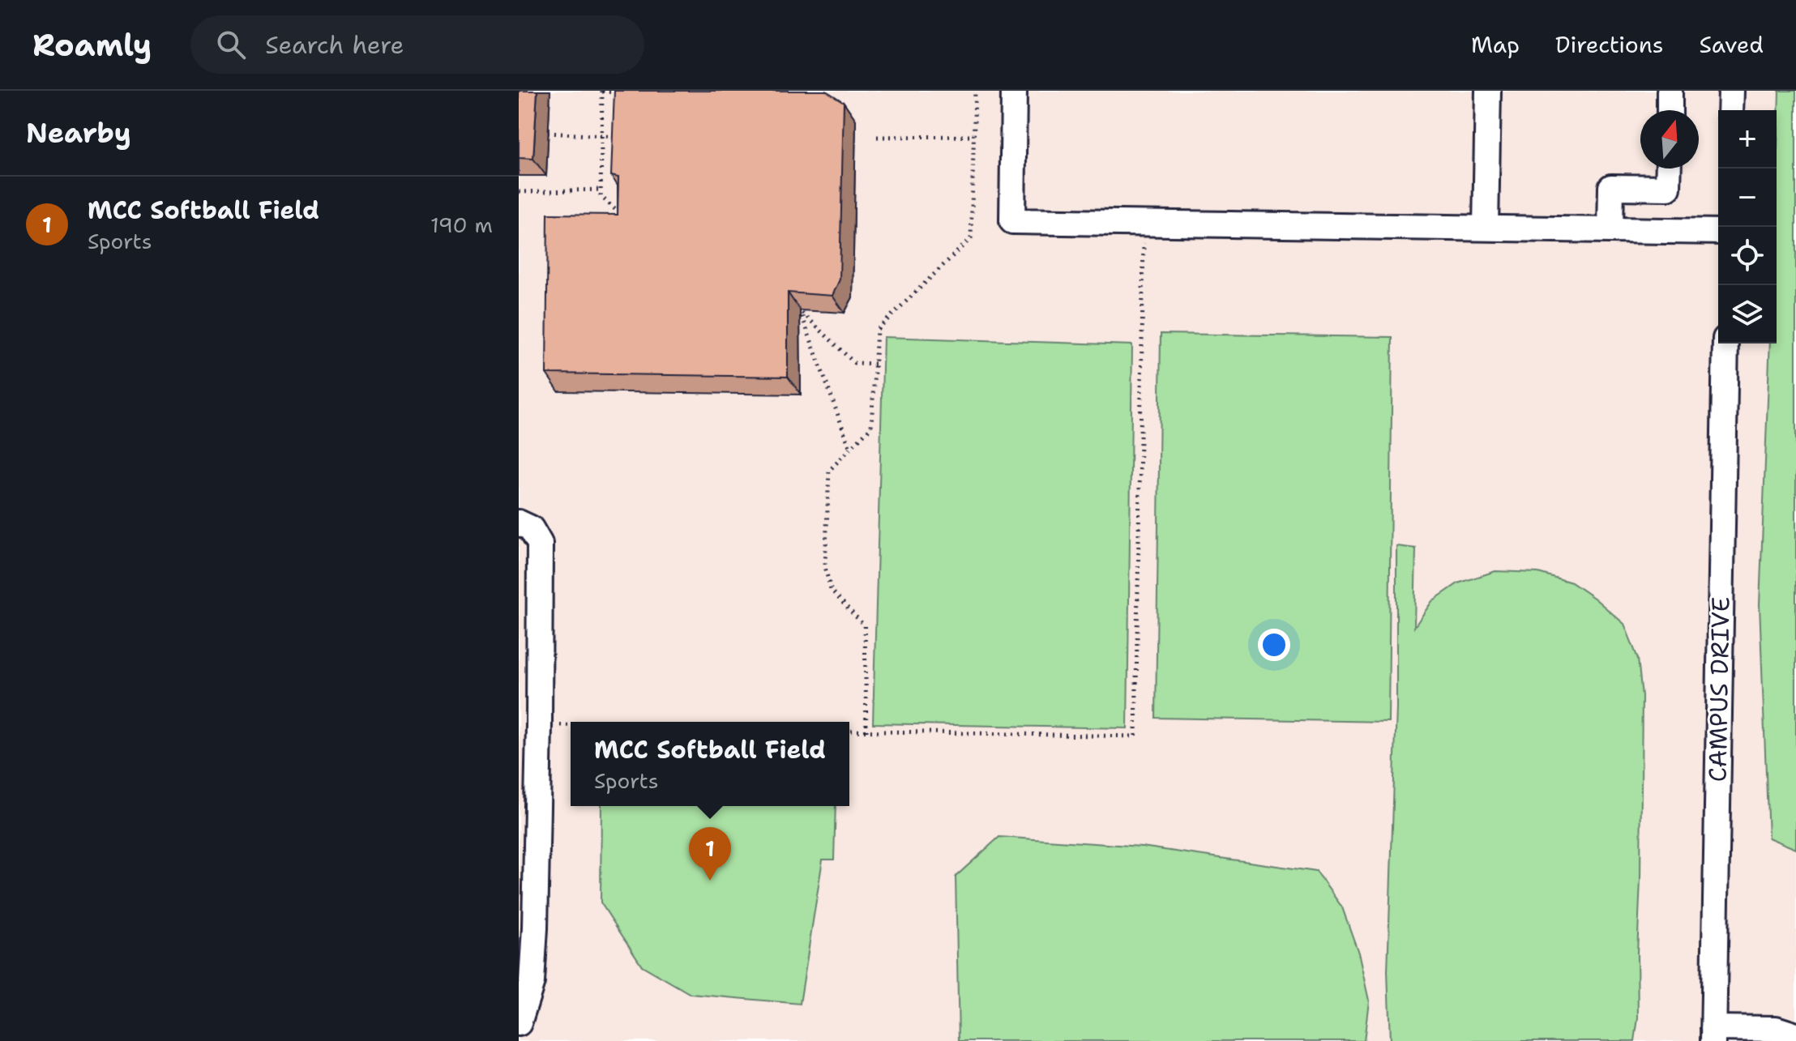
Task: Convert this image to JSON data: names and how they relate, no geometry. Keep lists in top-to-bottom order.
{
  "streets": {
    "street": ["CAMPUS DRIVE"]
  },
  "north": "top",
  "page": {
    "header": "Roamly",
    "search": "Search here",
    "nav": ["Map", "Directions", "Saved"],
    "heading": "Nearby",
    "map_buttons": ["+", "−"],
    "list": [
      {
        "mark": "1",
        "name": "MCC Softball Field",
        "note": "Sports",
        "value": "190 m"
      }
    ],
    "popup": ["MCC Softball Field", "Sports"],
    "pins": "1"
  }
}
